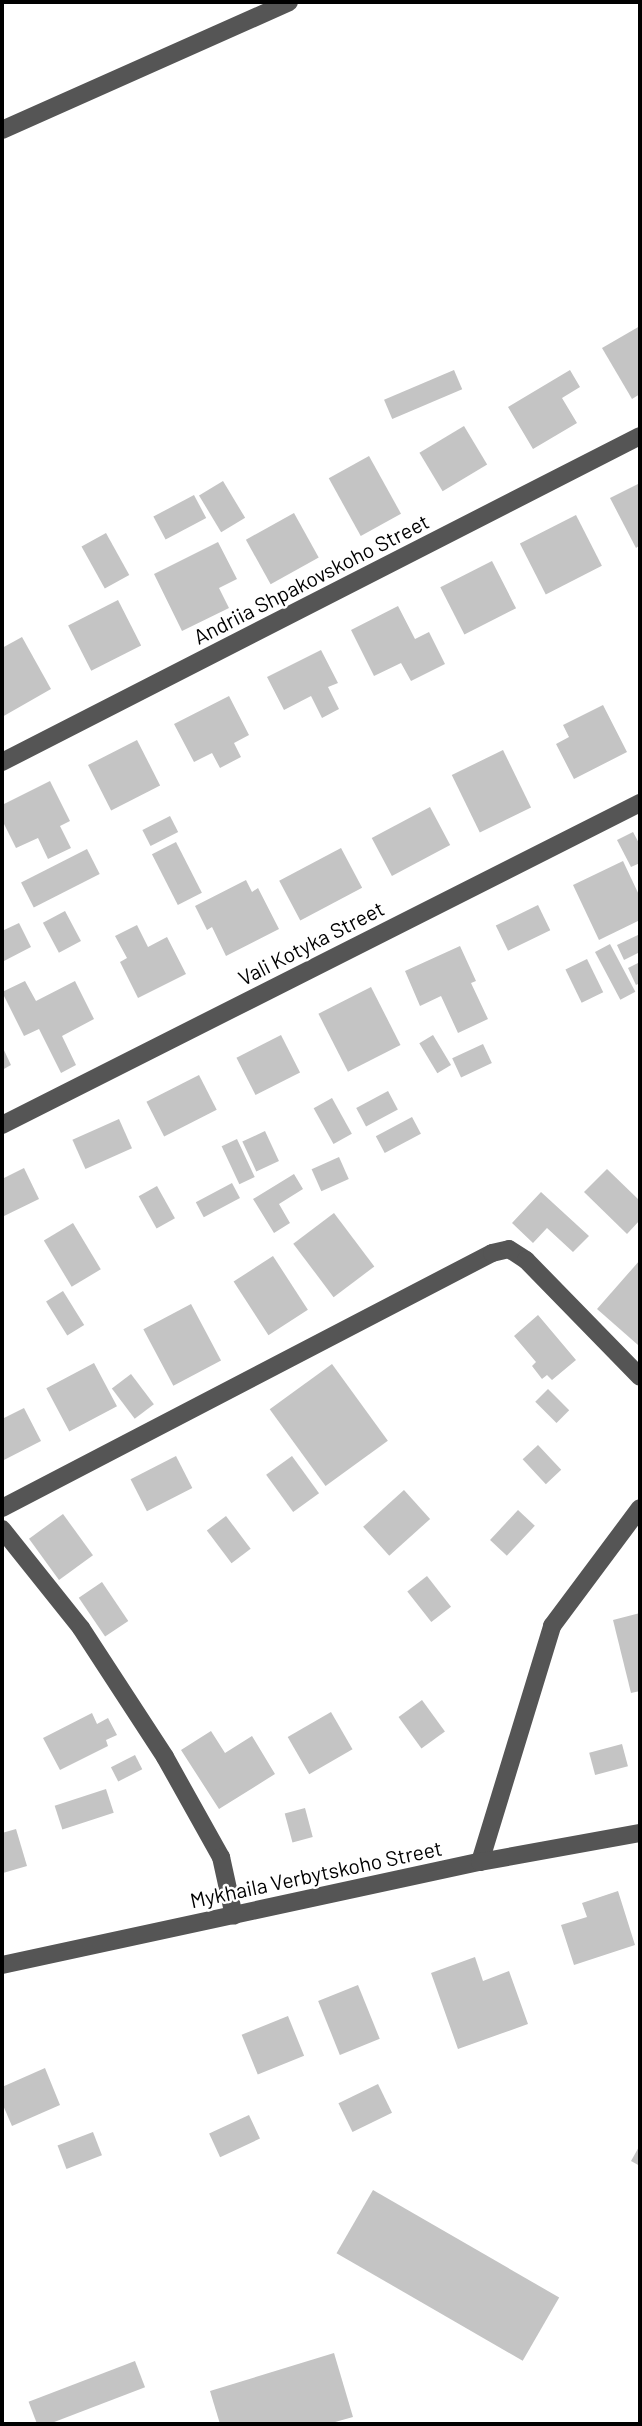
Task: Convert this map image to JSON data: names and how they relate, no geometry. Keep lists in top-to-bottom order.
{
  "streets": {
    "street": ["Andriia Shpakovskoho Street", "Vali Kotyka Street", "Mykhaila Verbytskoho Street"]
  }
}
